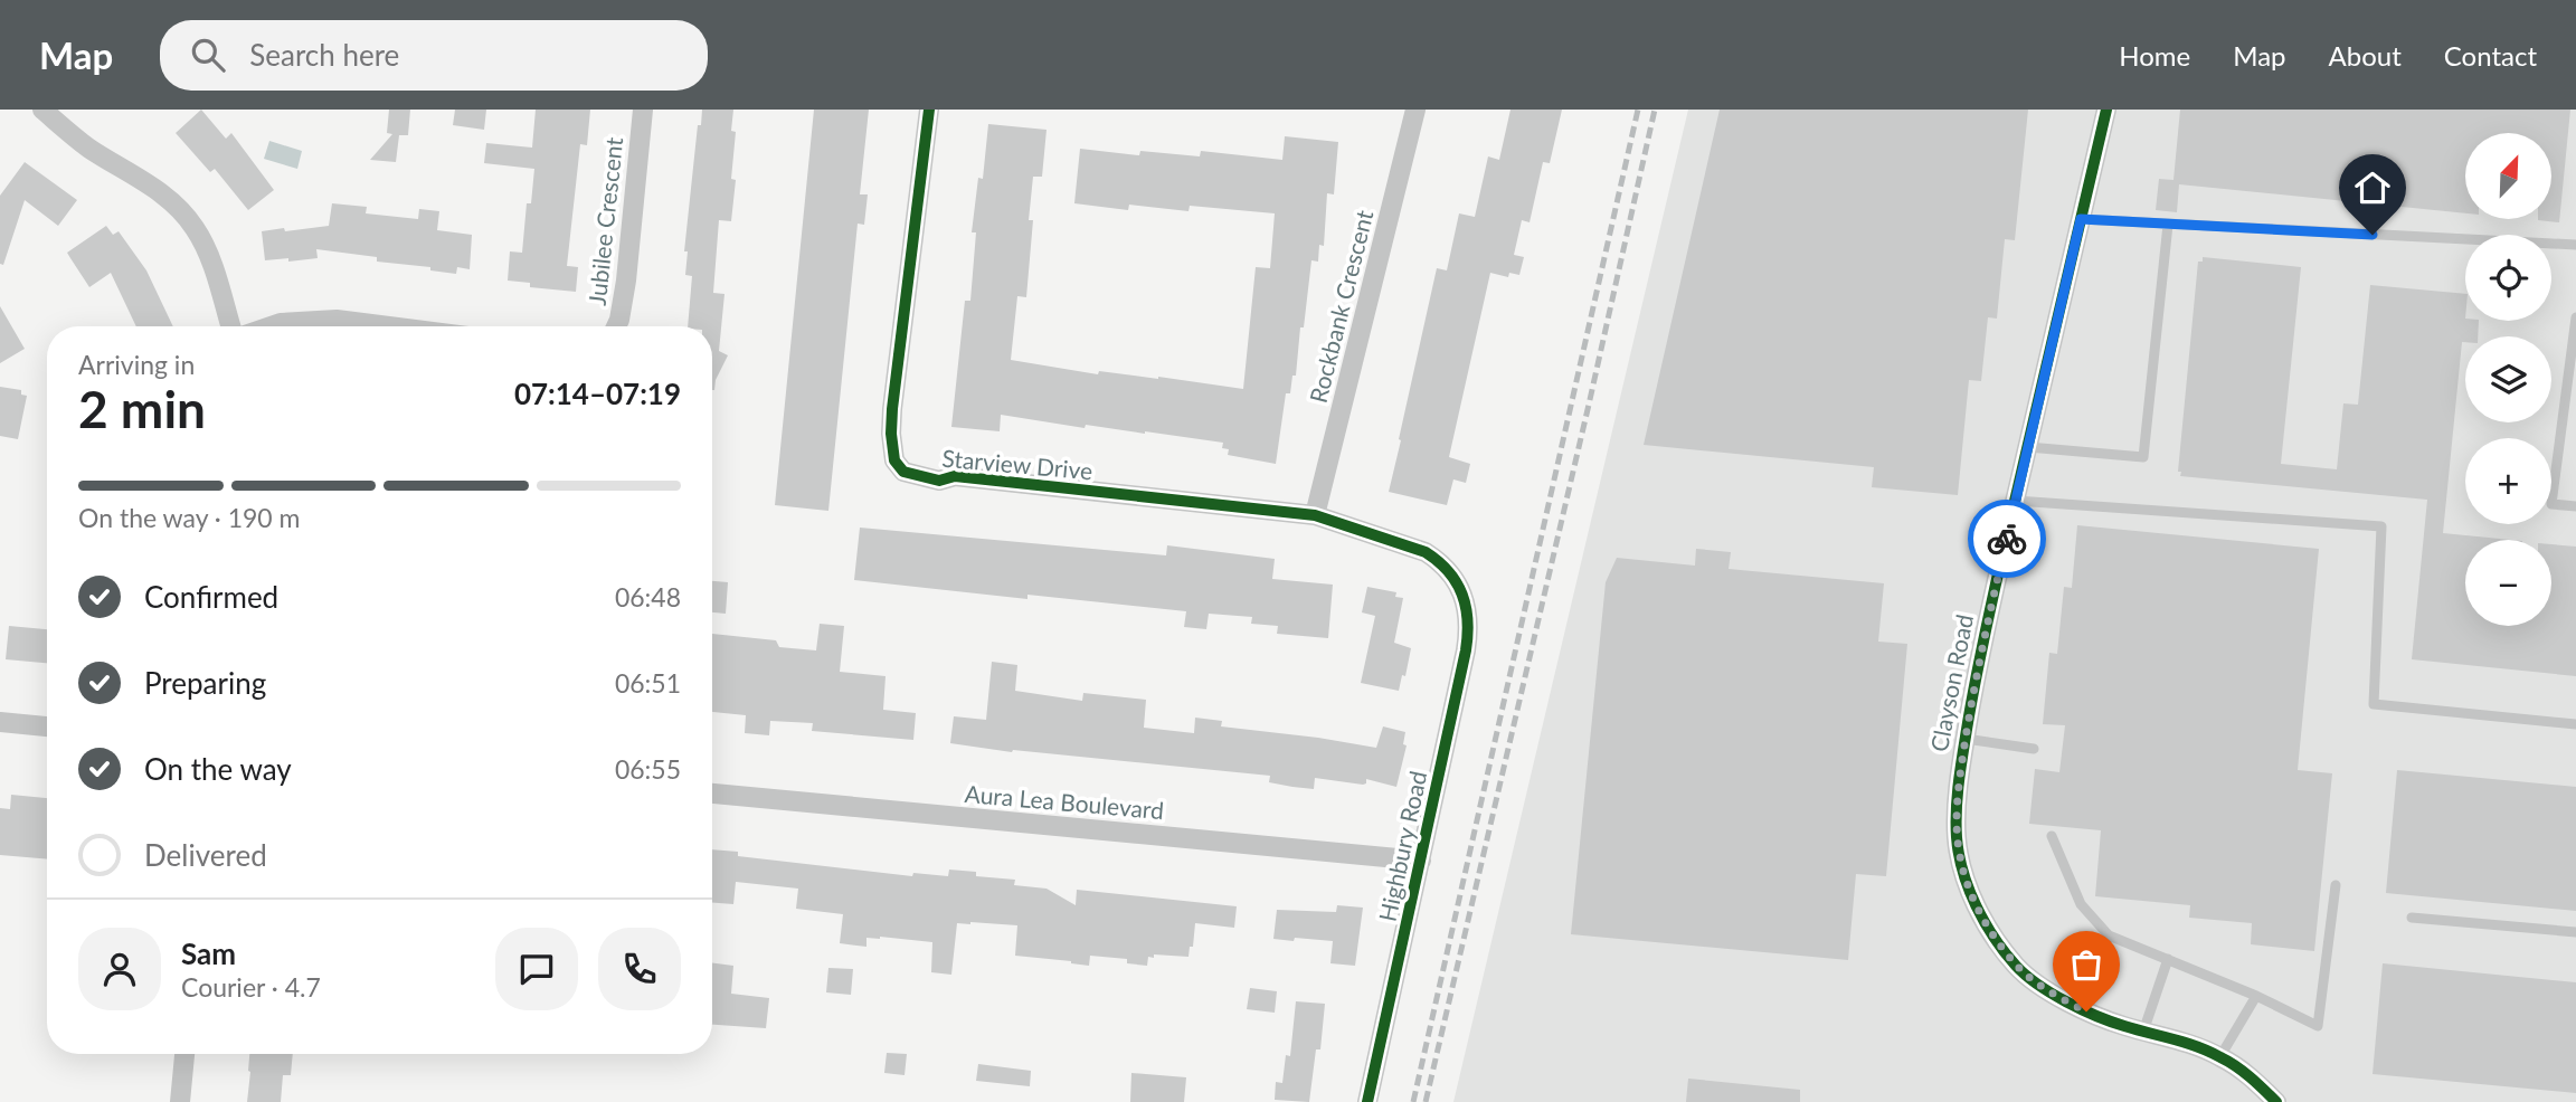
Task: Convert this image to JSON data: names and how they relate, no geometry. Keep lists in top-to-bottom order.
{
  "streets": {
    "street": [
      "Jubilee Crescent",
      "Rockbank Crescent",
      "Starview Drive",
      "Clayson Road",
      "Aura Lea Boulevard",
      "Highbury Road"
    ]
  },
  "crossings": [
    ["Rockbank Crescent", "Starview Drive"],
    ["Starview Drive", "Highbury Road"],
    ["Aura Lea Boulevard", "Highbury Road"]
  ],
  "north": "top right",
  "page": {
    "header": "Map",
    "search": "Search here",
    "nav": [
      "Home",
      "Map",
      "About",
      "Contact"
    ],
    "map_buttons": ["+", "−"],
    "heading": ["2 min", "Arriving in", "07:14–07:19"],
    "panel": ["Sam", "Courier · 4.7"],
    "bar": "On the way · 190 m",
    "list": [
      ["Confirmed", "06:48"],
      ["Preparing", "06:51"],
      ["On the way", "06:55"],
      "Delivered"
    ]
  }
}
